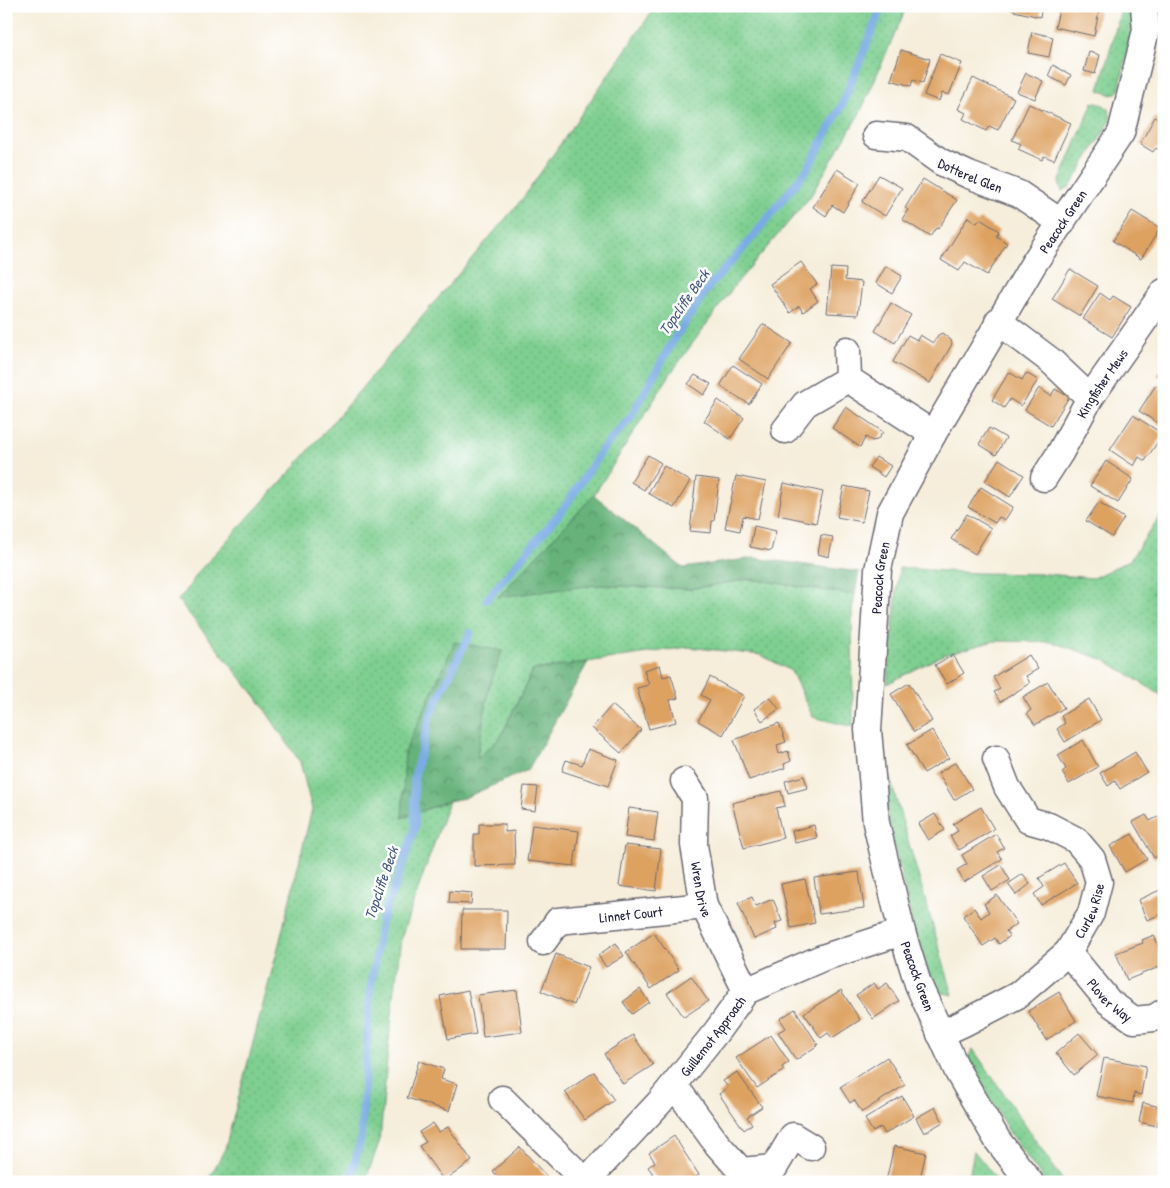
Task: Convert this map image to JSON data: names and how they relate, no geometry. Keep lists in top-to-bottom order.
{
  "streets": {
    "street": [
      "Dotterel Glen",
      "Peacock Green",
      "Kingfisher Mews",
      "Wren Drive",
      "Curlew Rise",
      "Linnet Court",
      "Plover Way",
      "Guillemot Approach"
    ]
  },
  "crossings": [
    ["Dotterel Glen", "Peacock Green"],
    ["Peacock Green", "Curlew Rise"],
    ["Peacock Green", "Guillemot Approach"],
    ["Wren Drive", "Linnet Court"],
    ["Wren Drive", "Guillemot Approach"],
    ["Curlew Rise", "Plover Way"]
  ],
  "water": ["Topcliffe Beck"]
}
